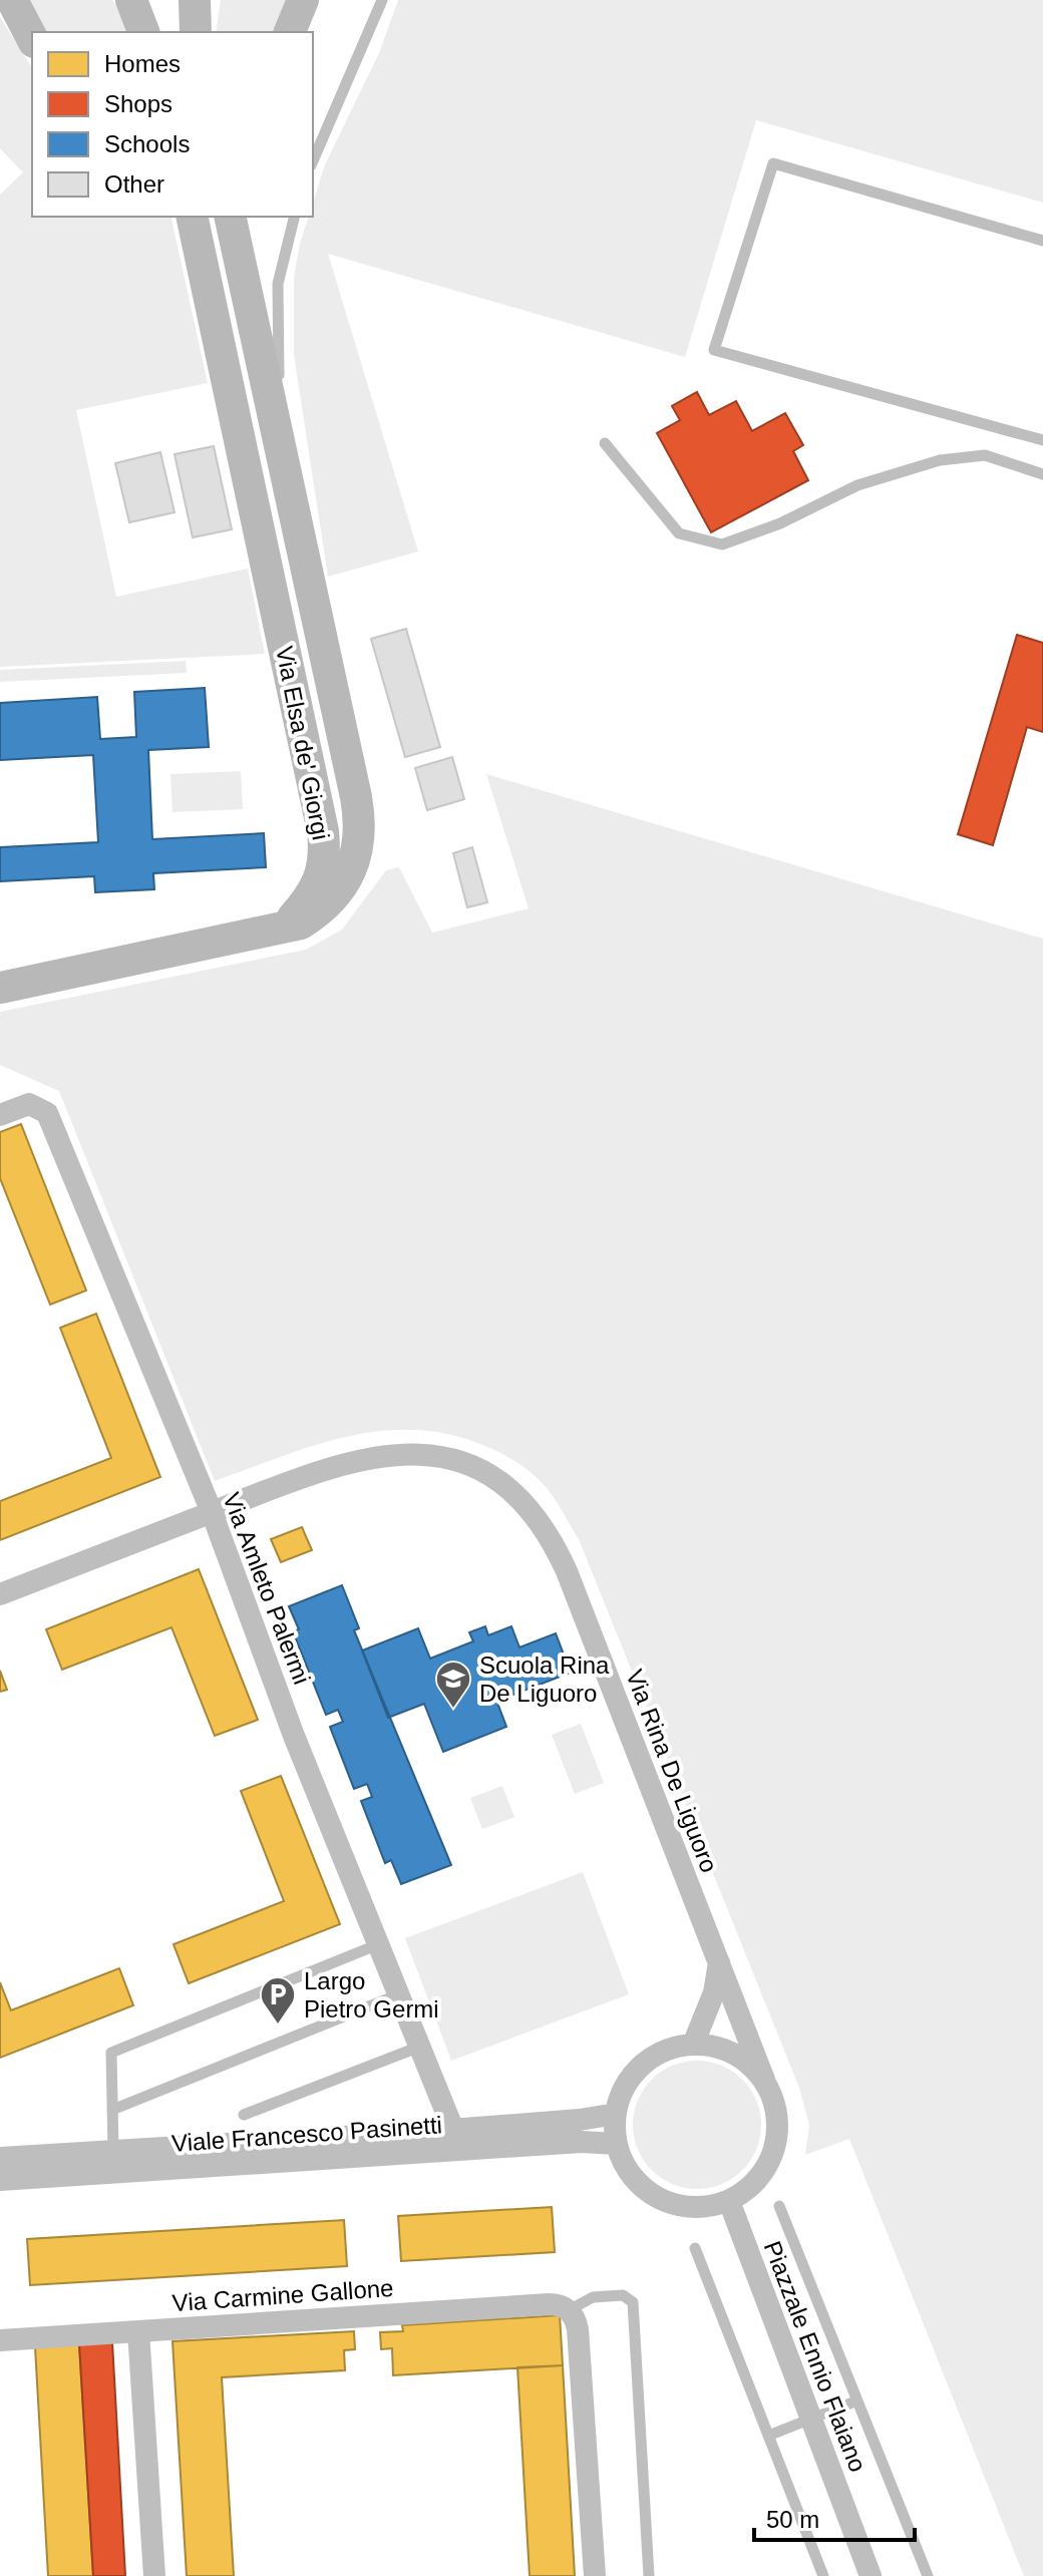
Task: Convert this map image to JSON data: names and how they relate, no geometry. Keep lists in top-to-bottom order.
{
  "streets": {
    "main road": ["Via Elsa de' Giorgi"],
    "street": [
      "Via Amleto Palermi",
      "Via Rina De Liguoro",
      "Viale Francesco Pasinetti",
      "Via Carmine Gallone",
      "Piazzale Ennio Flaiano"
    ]
  },
  "crossings": [
    ["Via Amleto Palermi", "Via Rina De Liguoro"],
    ["Via Amleto Palermi", "Viale Francesco Pasinetti"],
    ["Via Rina De Liguoro", "Viale Francesco Pasinetti"],
    ["Via Rina De Liguoro", "Piazzale Ennio Flaiano"],
    ["Viale Francesco Pasinetti", "Piazzale Ennio Flaiano"]
  ],
  "places": {
    "school or university": ["Scuola Rina De Liguoro"],
    "parking": ["Largo Pietro Germi"]
  },
  "legend": [
    "Homes",
    "Shops",
    "Schools",
    "Other"
  ],
  "scale_bar": "50 m"
}
